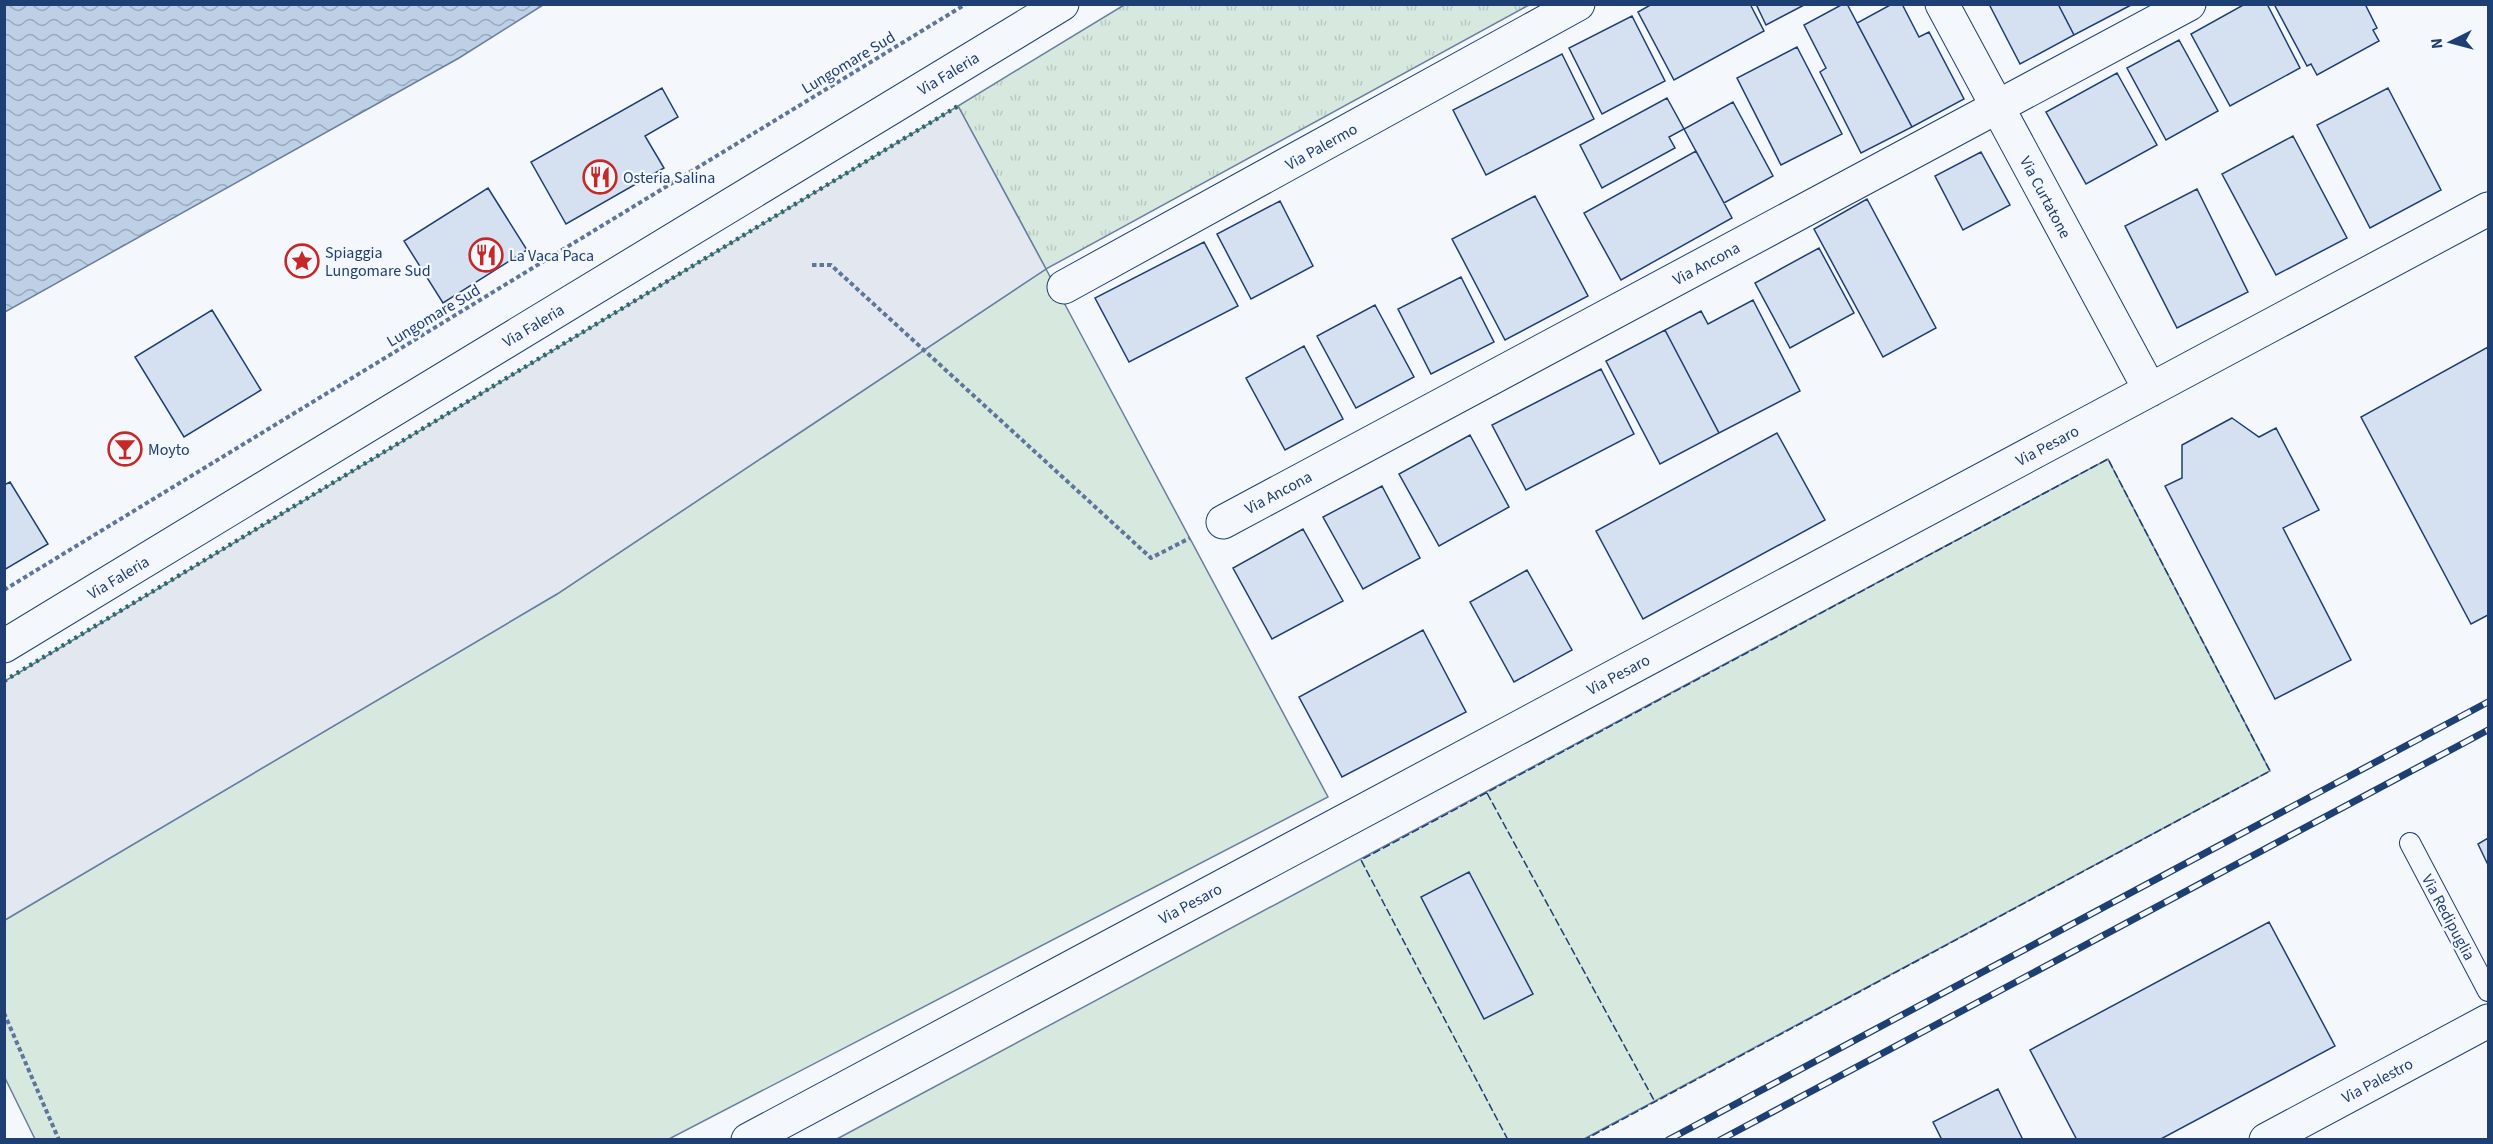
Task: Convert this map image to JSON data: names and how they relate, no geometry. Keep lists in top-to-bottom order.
{
  "streets": {
    "street": [
      "Via Faleria",
      "Via Palermo",
      "Via Curtatone",
      "Via Ancona",
      "Via Pesaro",
      "Via Palestro"
    ],
    "lane": ["Via Redipuglia"],
    "path": ["Lungomare Sud"]
  },
  "crossings": [
    ["Via Curtatone", "Via Ancona"],
    ["Via Curtatone", "Via Pesaro"]
  ],
  "places": {
    "restaurant": ["Osteria Salina", "La Vaca Paca"],
    "place": ["Spiaggia Lungomare Sud"],
    "bar": ["Moyto"]
  },
  "north": "left"
}
